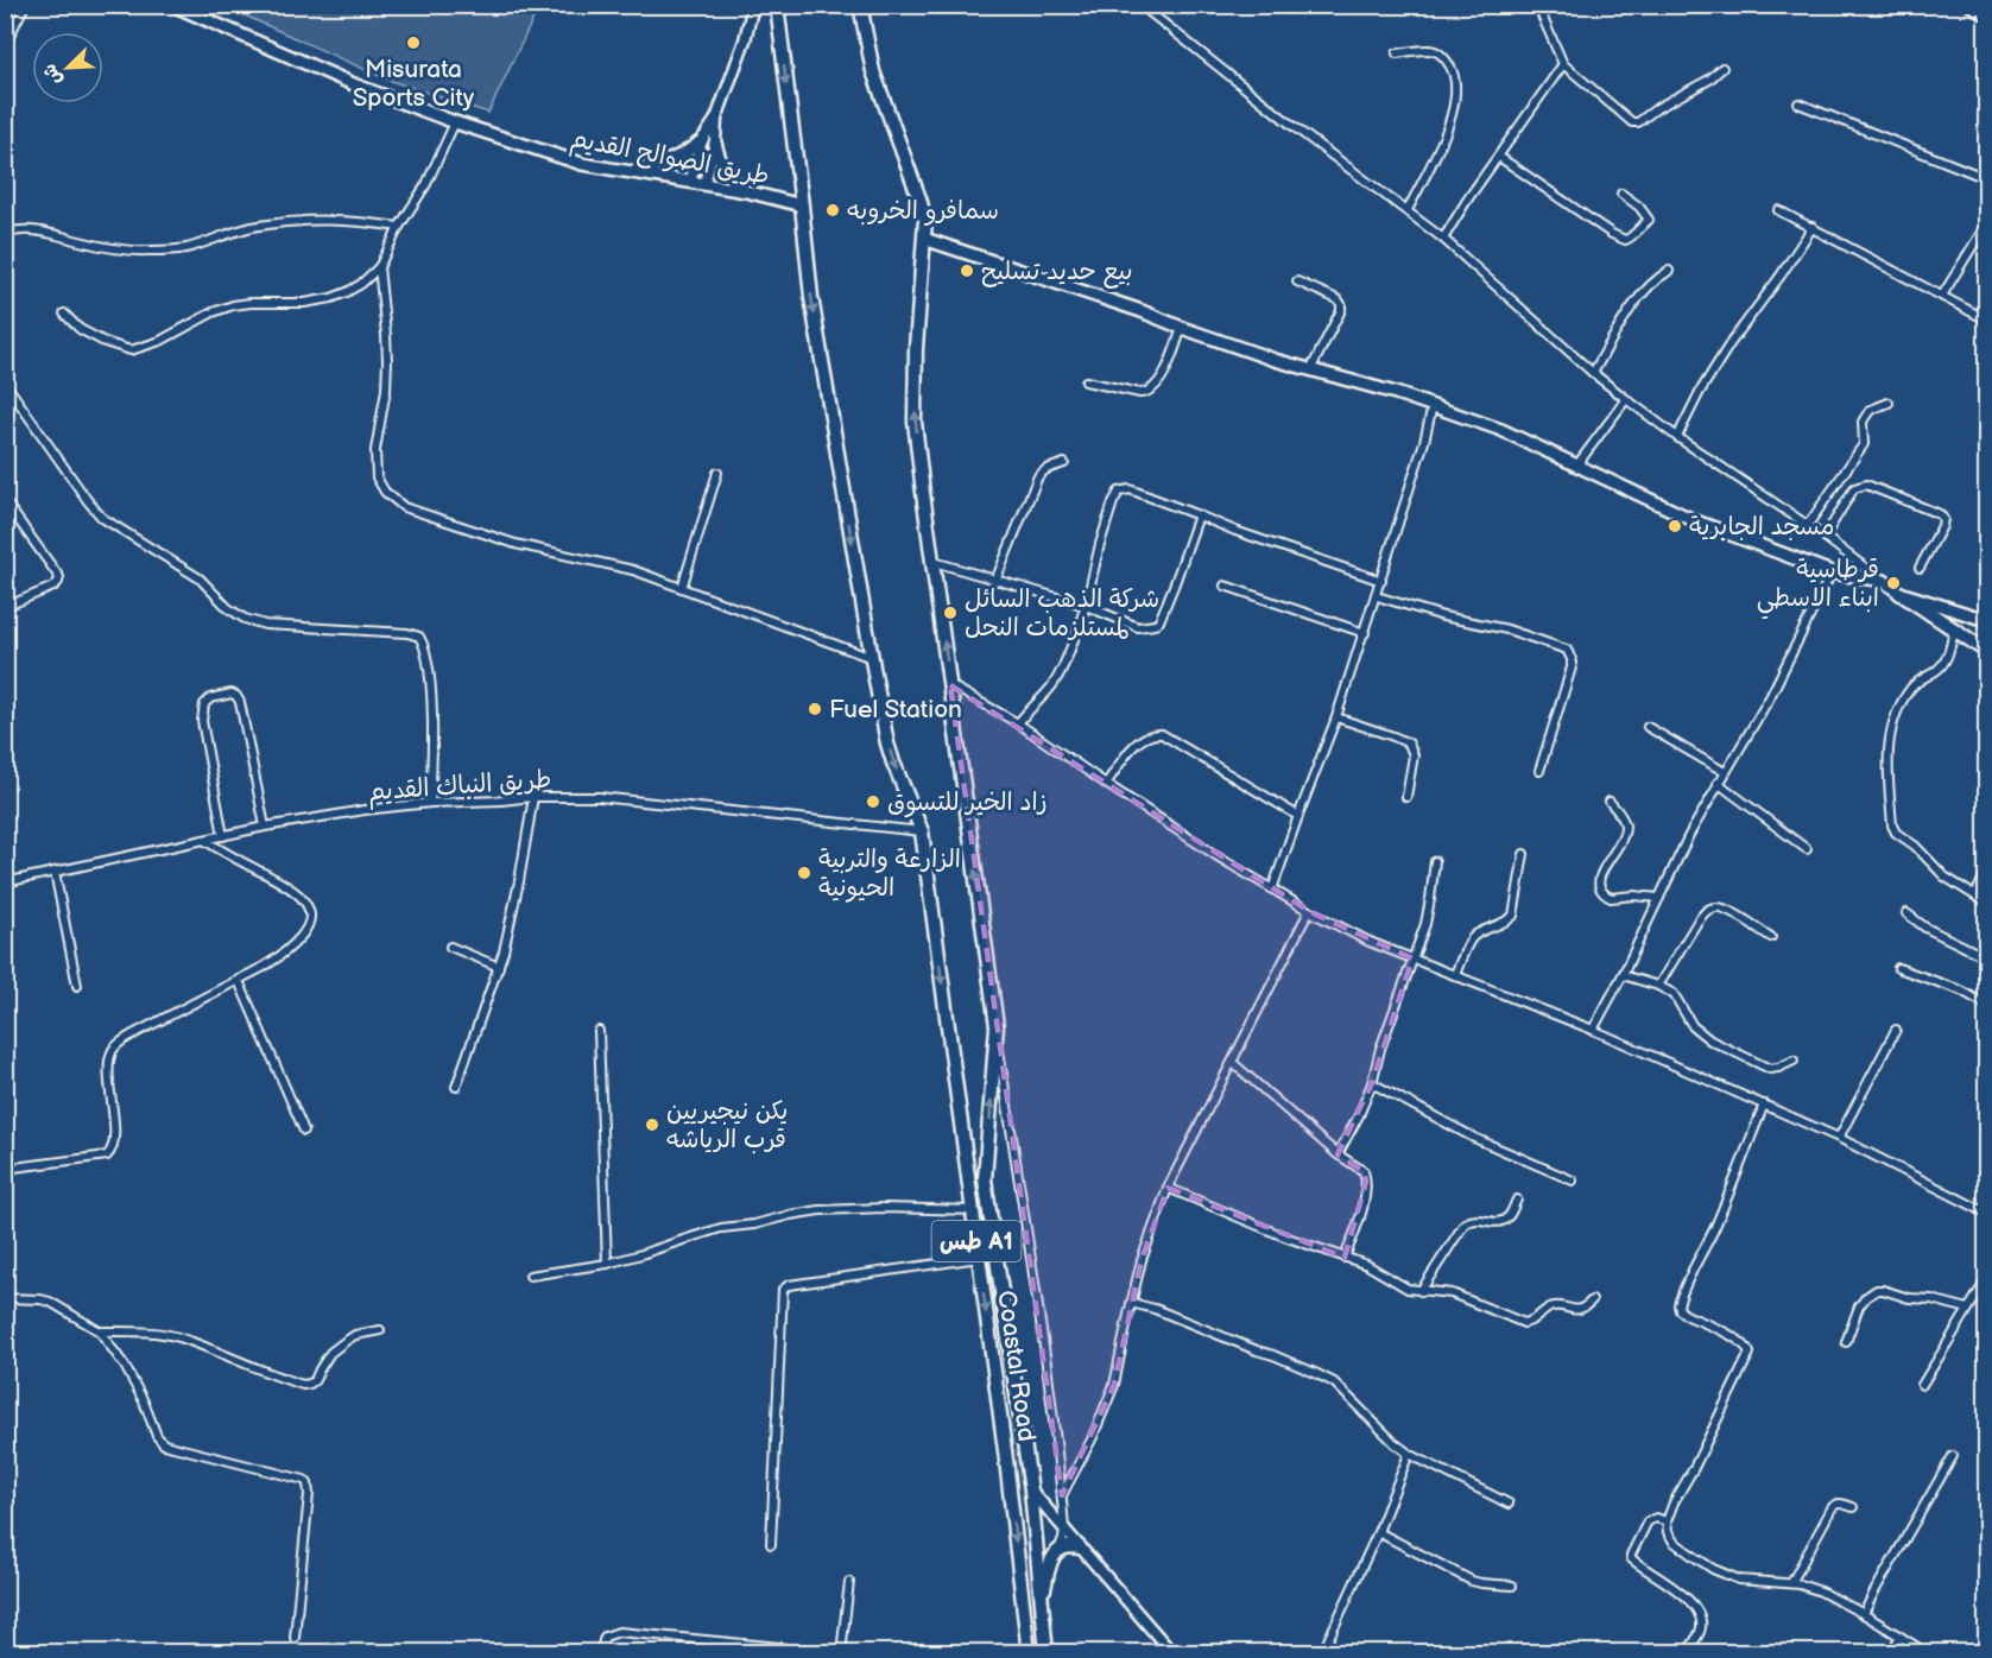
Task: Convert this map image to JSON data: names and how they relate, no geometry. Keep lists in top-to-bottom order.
{
  "streets": {
    "main road": ["طريق الصوالح القديم", "طس A1", "Coastal Road"],
    "street": ["طريق النباك القديم"]
  },
  "crossings": [
    ["طريق الصوالح القديم", "Coastal Road"],
    ["طريق النباك القديم", "Coastal Road"]
  ],
  "places": [
    "Misurata Sports City",
    "سمافرو الخروبه",
    "بيع حديد تسليح",
    "مسجد الجابرية",
    "قرطاسية ابناء الاسطي",
    "شركة الذهب السائل لمستلزمات النحل",
    "Fuel Station",
    "زاد الخير للتسوق",
    "الزارعة والتربية الحيونية",
    "يكن نيجيريين قرب الرياشه"
  ],
  "north": "bottom left"
}
